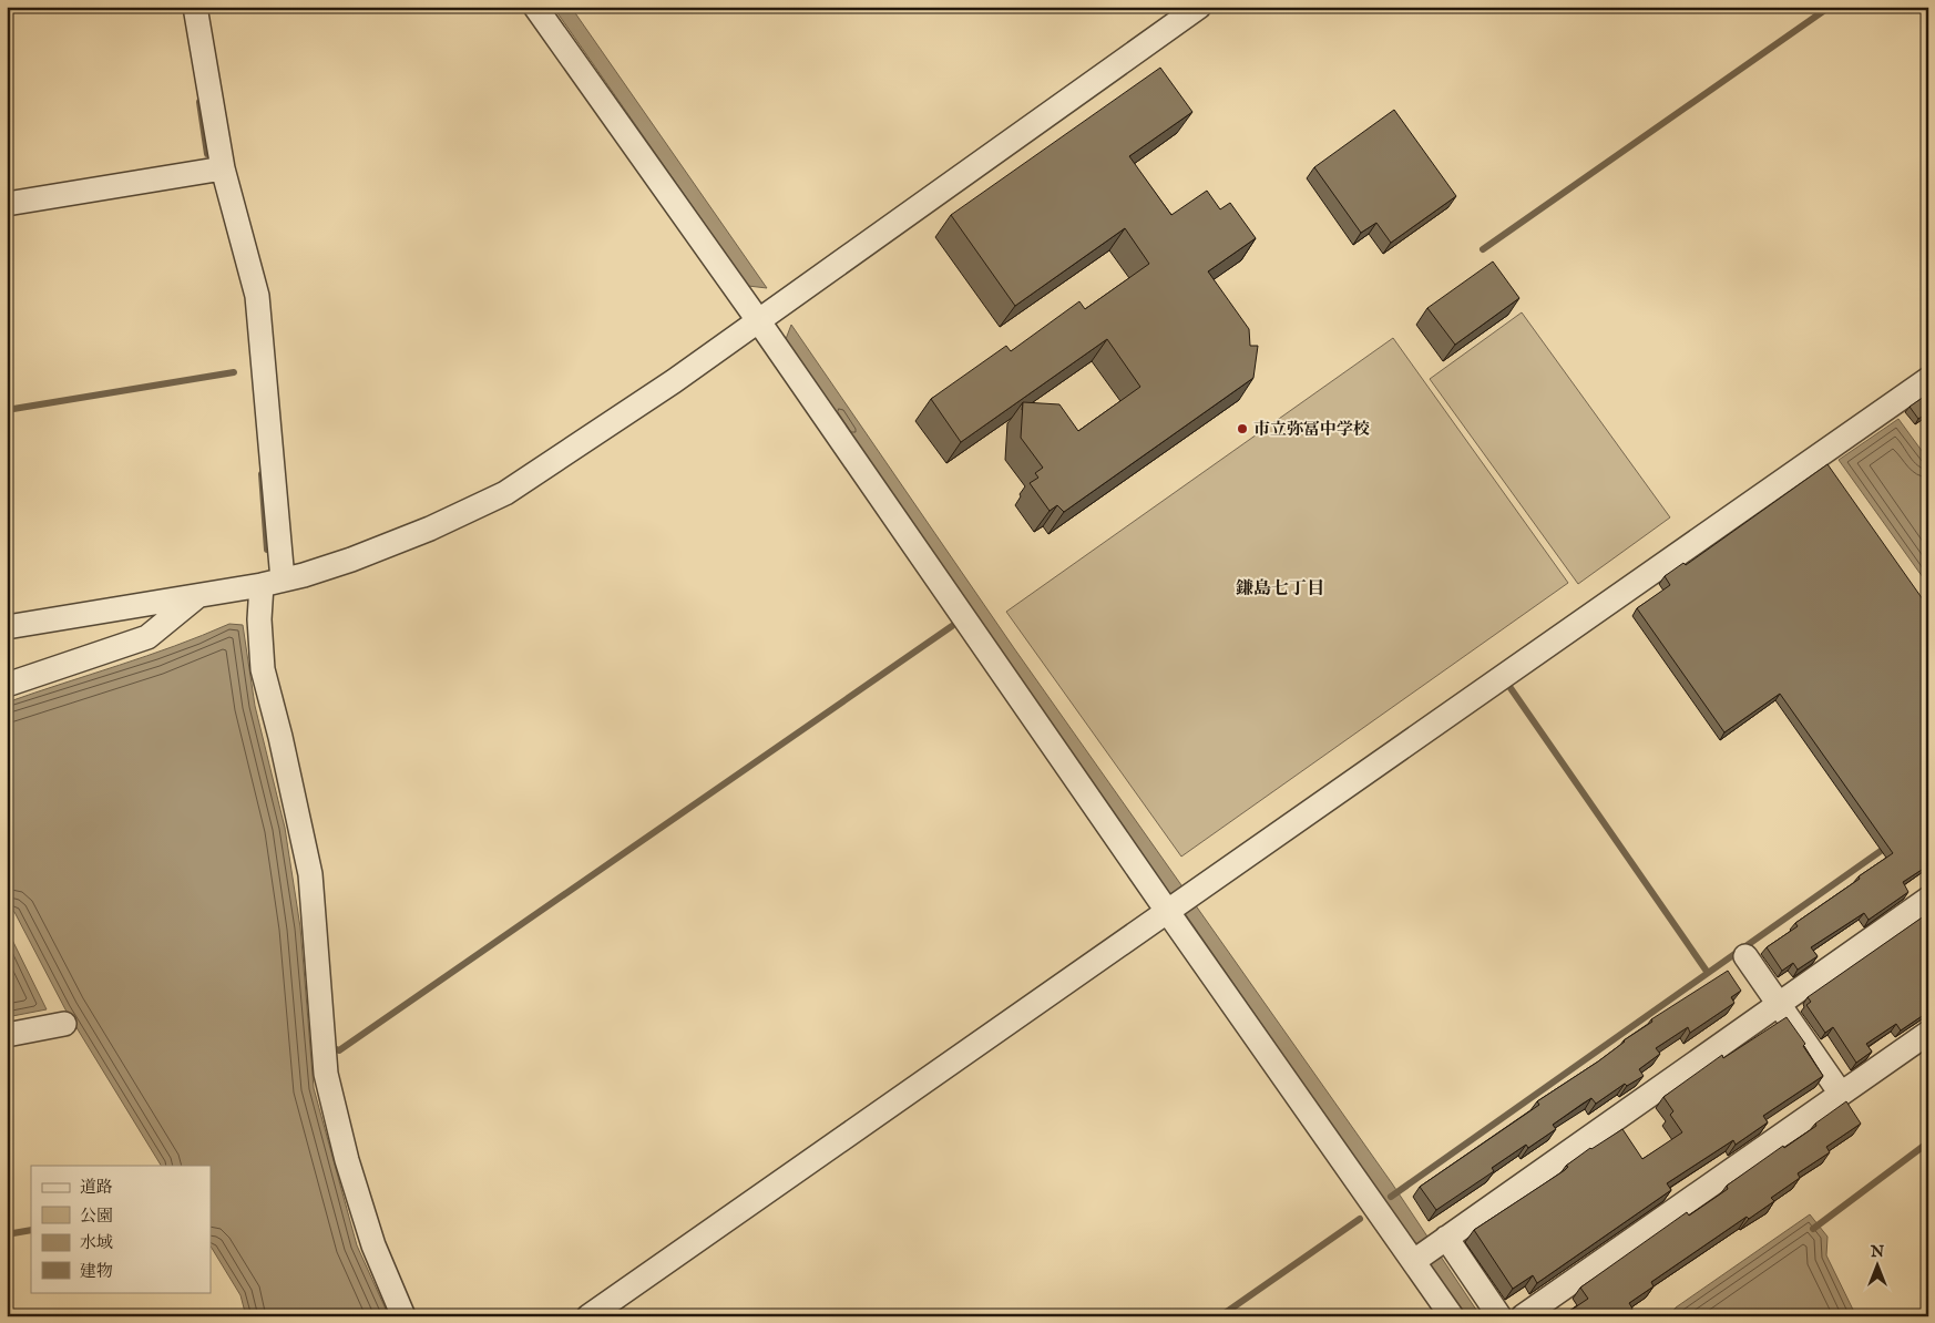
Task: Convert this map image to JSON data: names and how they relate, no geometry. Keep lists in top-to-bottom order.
{
  "districts": ["鎌島七丁目"],
  "places": ["市立弥冨中学校"],
  "legend": [
    "道路",
    "公園",
    "水域",
    "建物"
  ],
  "north": "top"
}
